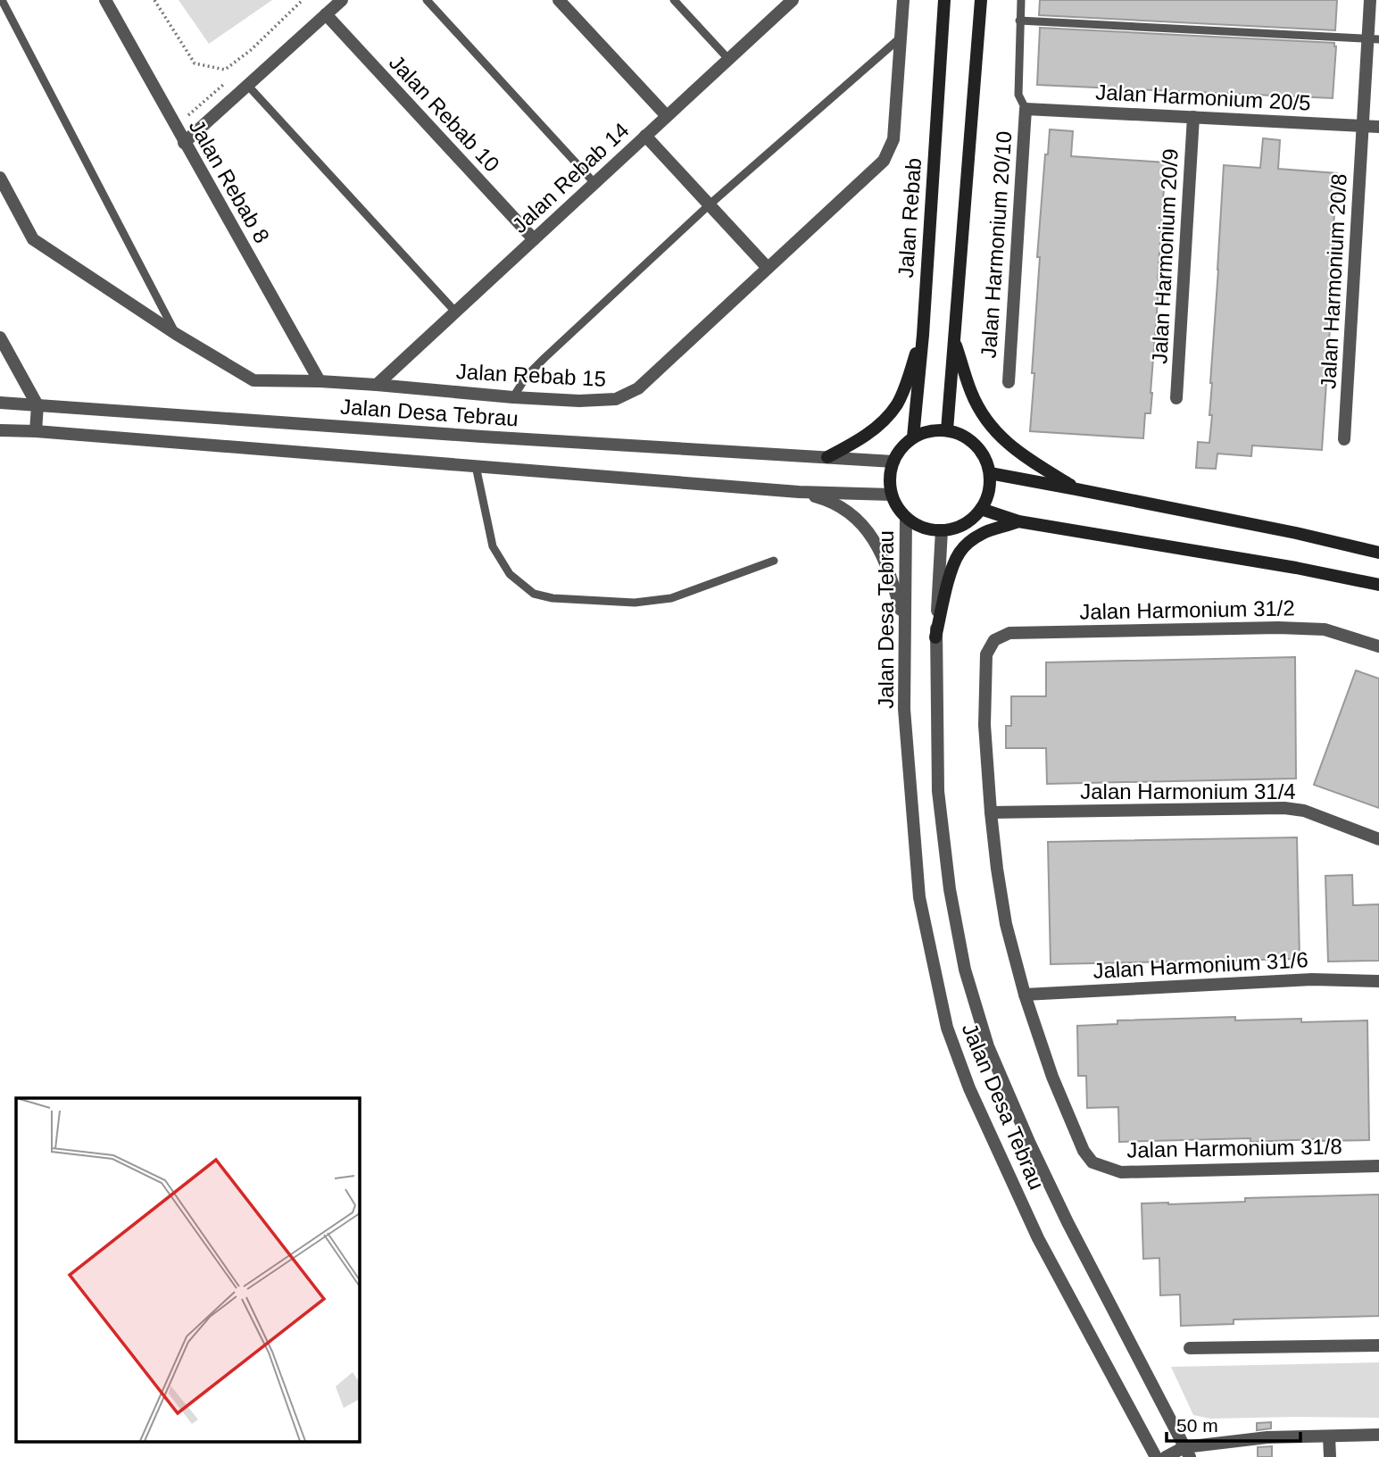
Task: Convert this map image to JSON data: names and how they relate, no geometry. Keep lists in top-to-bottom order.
{
  "streets": {
    "main road": ["Jalan Rebab"],
    "street": [
      "Jalan Harmonium 20/5",
      "Jalan Rebab 10",
      "Jalan Rebab 14",
      "Jalan Rebab 8",
      "Jalan Harmonium 20/10",
      "Jalan Harmonium 20/9",
      "Jalan Harmonium 20/8",
      "Jalan Rebab 15",
      "Jalan Desa Tebrau",
      "Jalan Harmonium 31/2",
      "Jalan Harmonium 31/4",
      "Jalan Harmonium 31/6",
      "Jalan Harmonium 31/8"
    ]
  },
  "crossings": [
    ["Jalan Harmonium 20/5", "Jalan Harmonium 20/10"],
    ["Jalan Harmonium 20/5", "Jalan Harmonium 20/9"],
    ["Jalan Harmonium 20/5", "Jalan Harmonium 20/8"],
    ["Jalan Rebab 10", "Jalan Rebab 14"],
    ["Jalan Rebab 14", "Jalan Rebab 15"],
    ["Jalan Rebab 8", "Jalan Rebab 15"],
    ["Jalan Rebab", "Jalan Desa Tebrau"],
    ["Jalan Harmonium 31/2", "Jalan Harmonium 31/4"],
    ["Jalan Harmonium 31/6", "Jalan Harmonium 31/8"]
  ],
  "scale_bar": "50 m"
}
